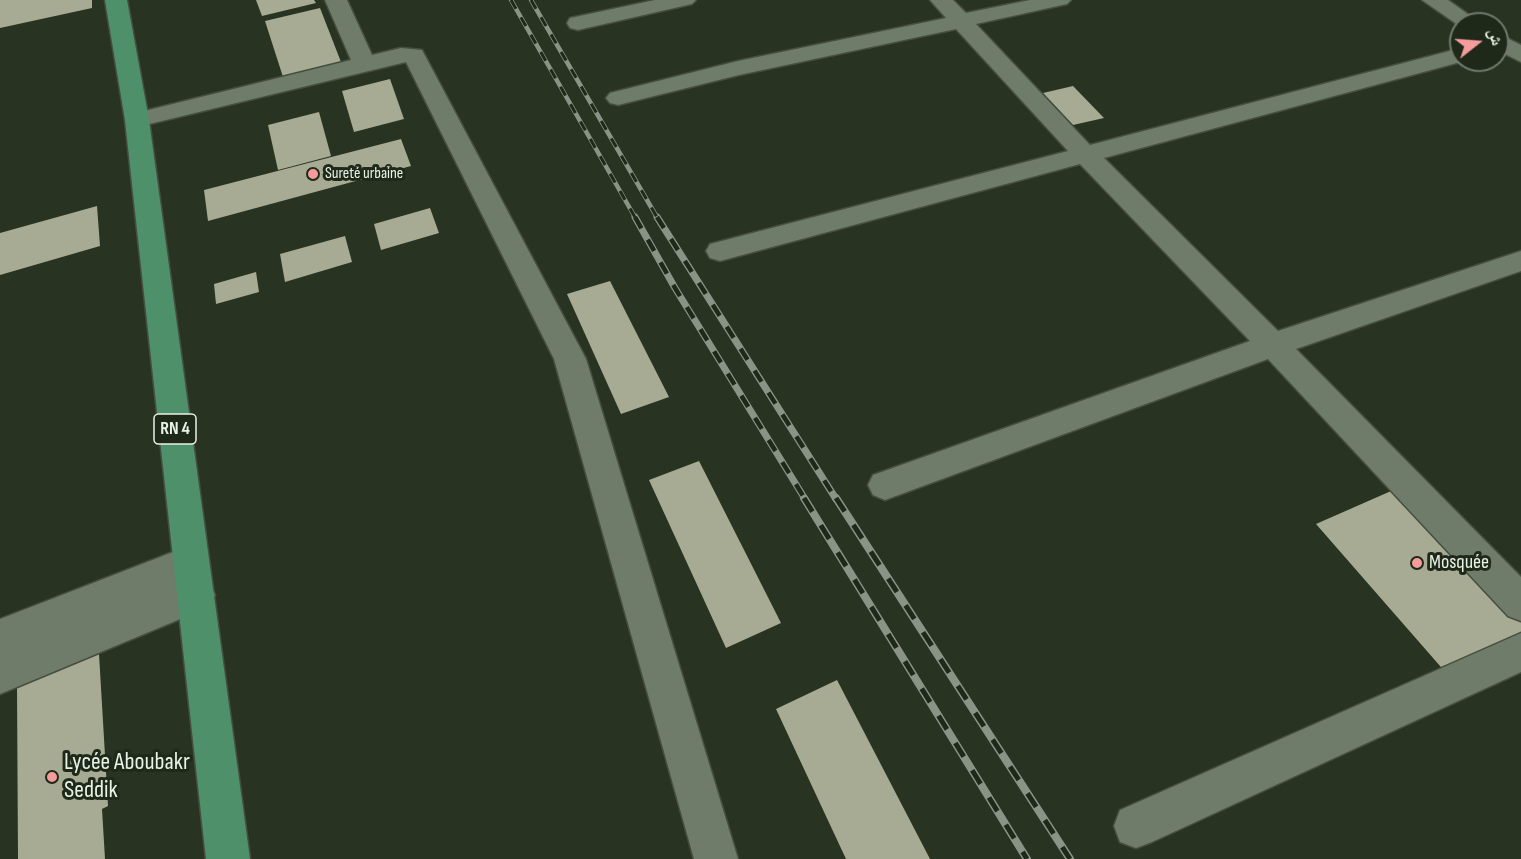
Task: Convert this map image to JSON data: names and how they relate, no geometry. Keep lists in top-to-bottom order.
{
  "streets": {
    "main road": ["RN 4"]
  },
  "places": ["Sureté urbaine", "Mosquée", "Lycée Aboubakr Seddik"],
  "north": "right"
}
